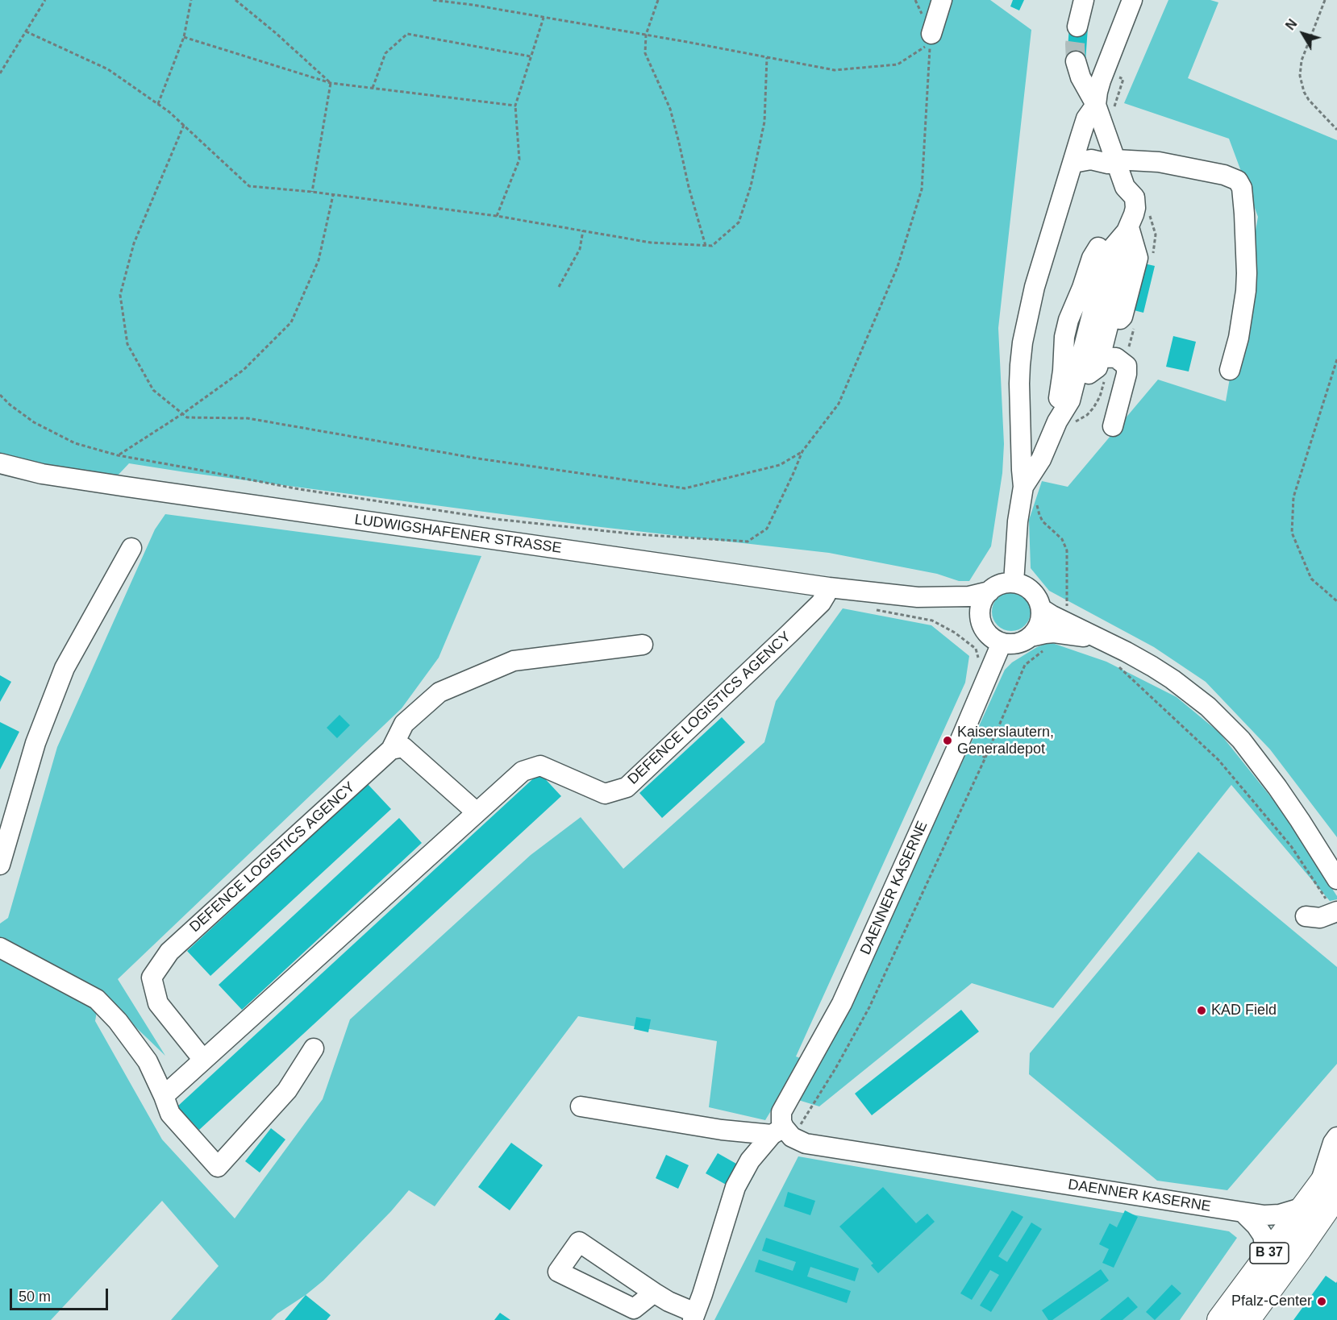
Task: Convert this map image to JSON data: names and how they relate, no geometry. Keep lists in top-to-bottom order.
{
  "streets": {
    "main road": ["B 37"],
    "street": ["LUDWIGSHAFENER STRASSE", "DEFENCE LOGISTICS AGENCY", "DAENNER KASERNE"]
  },
  "crossings": [
    ["LUDWIGSHAFENER STRASSE", "DEFENCE LOGISTICS AGENCY"],
    ["LUDWIGSHAFENER STRASSE", "DAENNER KASERNE"],
    ["DAENNER KASERNE", "B 37"]
  ],
  "places": ["Kaiserslautern, Generaldepot", "KAD Field", "Pfalz-Center"],
  "scale_bar": "50 m",
  "north": "top left"
}
